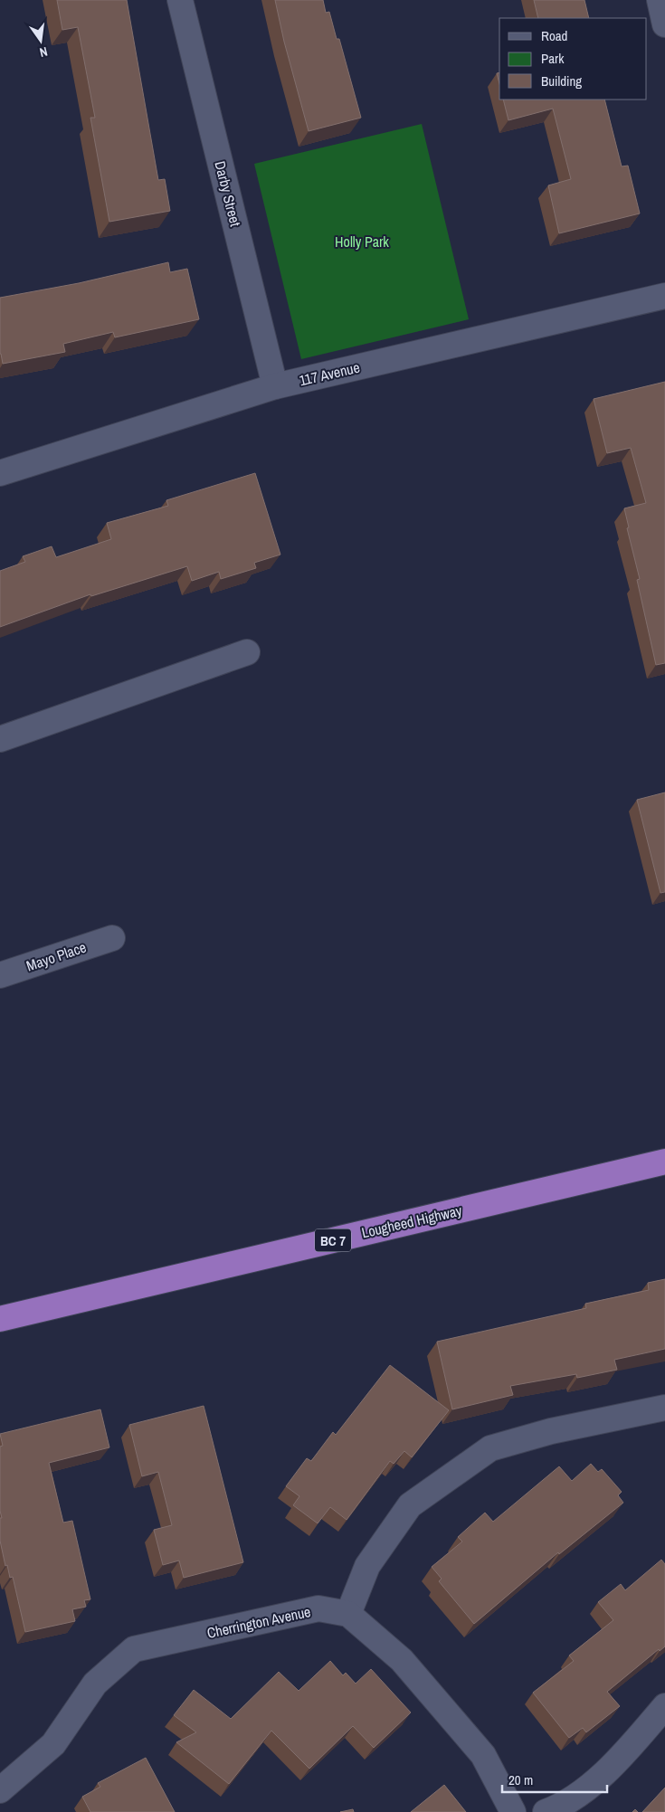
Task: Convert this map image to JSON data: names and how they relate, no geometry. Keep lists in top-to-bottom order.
{
  "streets": {
    "highway": ["Lougheed Highway", "BC 7"],
    "street": [
      "Darby Street",
      "117 Avenue",
      "Mayo Place",
      "Cherrington Avenue"
    ]
  },
  "crossings": [
    ["Darby Street", "117 Avenue"]
  ],
  "parks": ["Holly Park"],
  "legend": ["Road", "Park", "Building"],
  "scale_bar": "20 m",
  "north": "bottom"
}
